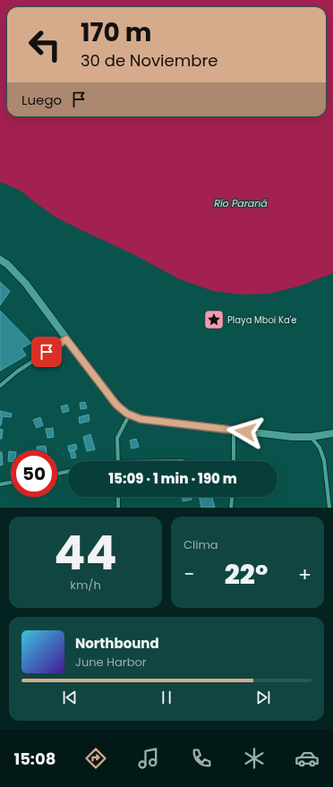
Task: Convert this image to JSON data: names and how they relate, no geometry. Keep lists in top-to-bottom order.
{
  "water": ["Río Paraná"],
  "places": {
    "place": ["Playa Mboi Ka'e"]
  },
  "page": {
    "turn": ["170 m", "30 de Noviembre"],
    "then": "Luego",
    "limit": "50",
    "trip": "15:09 · 1 min · 190 m",
    "tile": [
      ["44", "km/h"],
      "Clima"
    ],
    "heat": ["−", "22°", "+"],
    "song": ["Northbound", "June Harbor"],
    "tabs": "15:08"
  }
}
